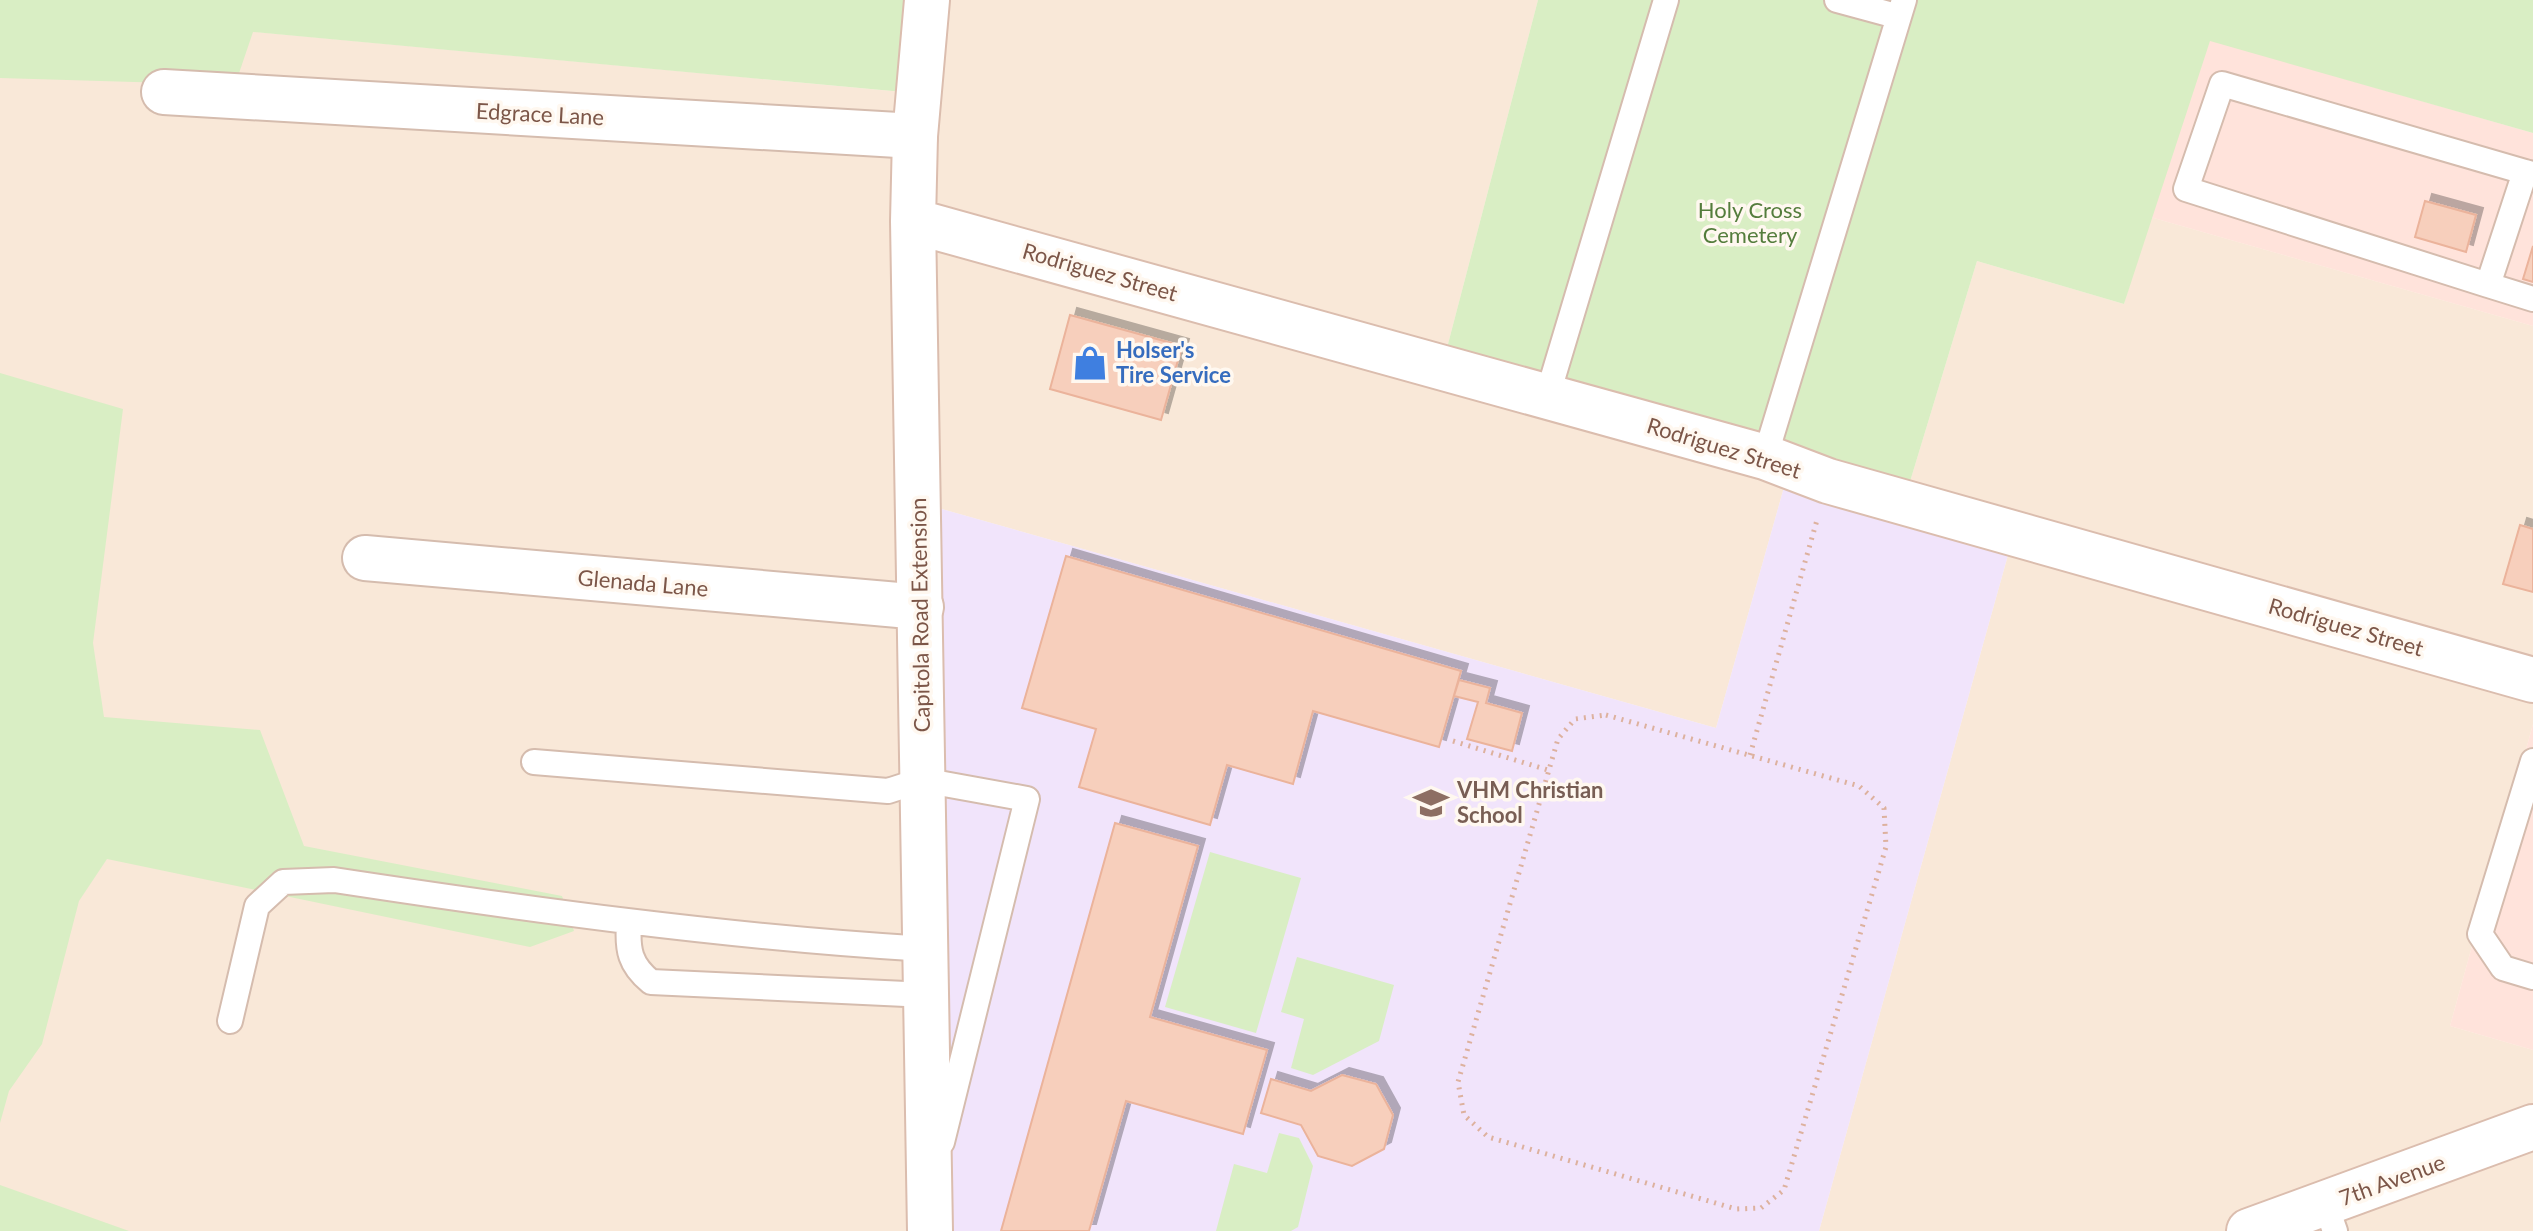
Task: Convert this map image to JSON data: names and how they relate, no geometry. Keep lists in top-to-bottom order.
{
  "streets": {
    "street": [
      "Edgrace Lane",
      "Rodriguez Street",
      "Glenada Lane",
      "Capitola Road Extension",
      "7th Avenue"
    ]
  },
  "crossings": [
    ["Edgrace Lane", "Capitola Road Extension"],
    ["Rodriguez Street", "Capitola Road Extension"],
    ["Glenada Lane", "Capitola Road Extension"]
  ],
  "parks": ["Holy Cross Cemetery"],
  "places": {
    "shop": ["Holser's Tire Service"],
    "school or university": ["VHM Christian School"]
  }
}
